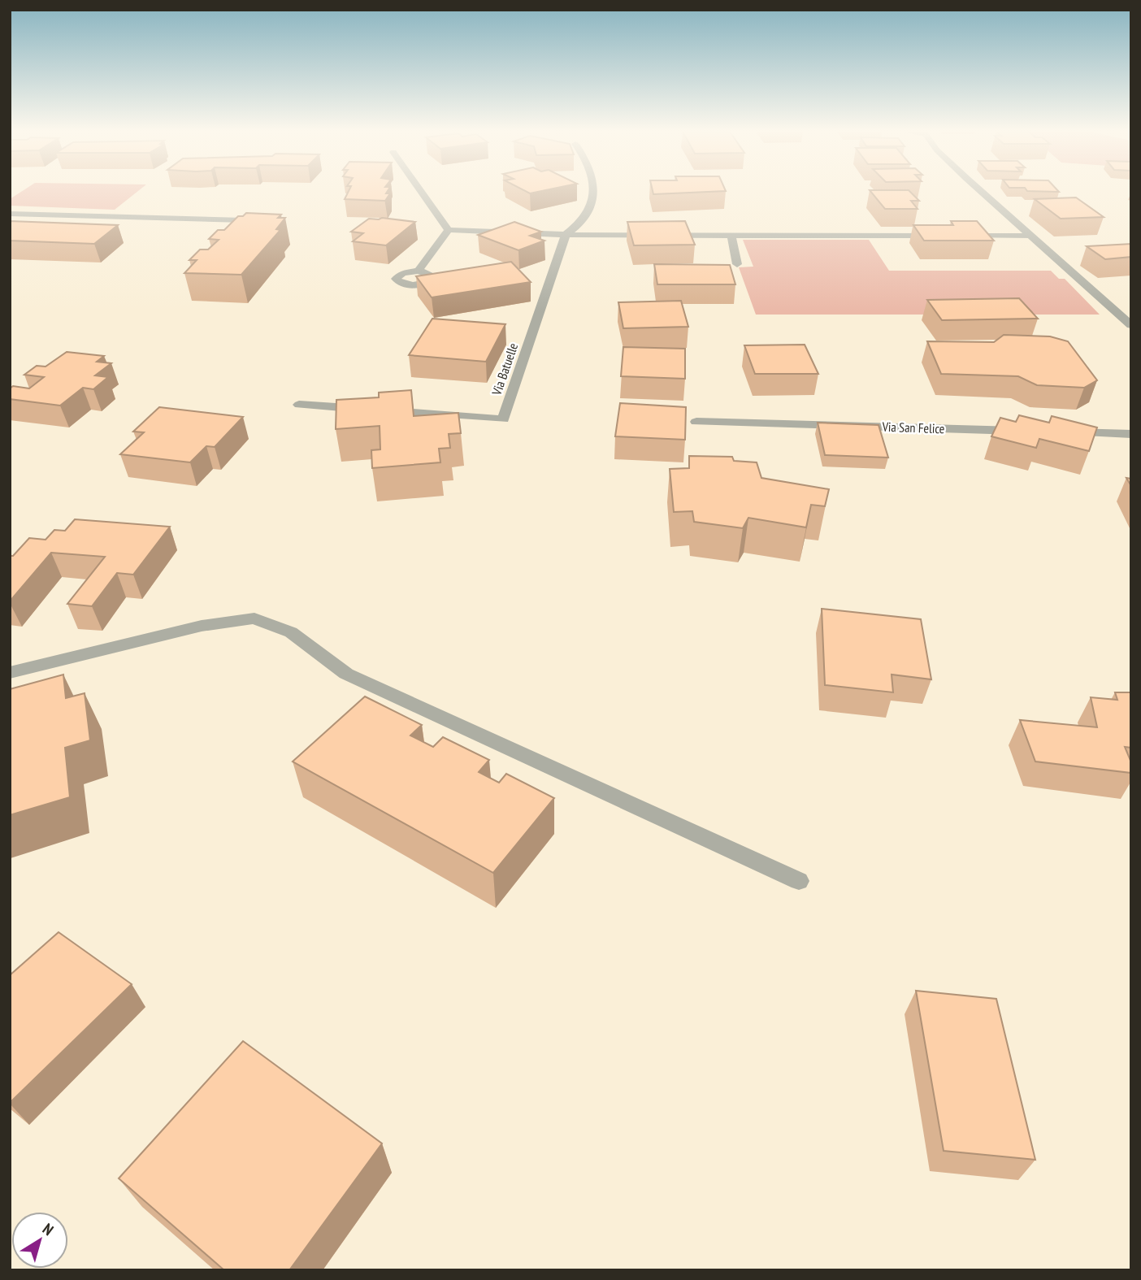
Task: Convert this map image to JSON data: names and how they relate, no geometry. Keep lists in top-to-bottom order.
{
  "streets": {
    "street": ["Via Batuelle", "Via San Felice"]
  },
  "north": "top right"
}
